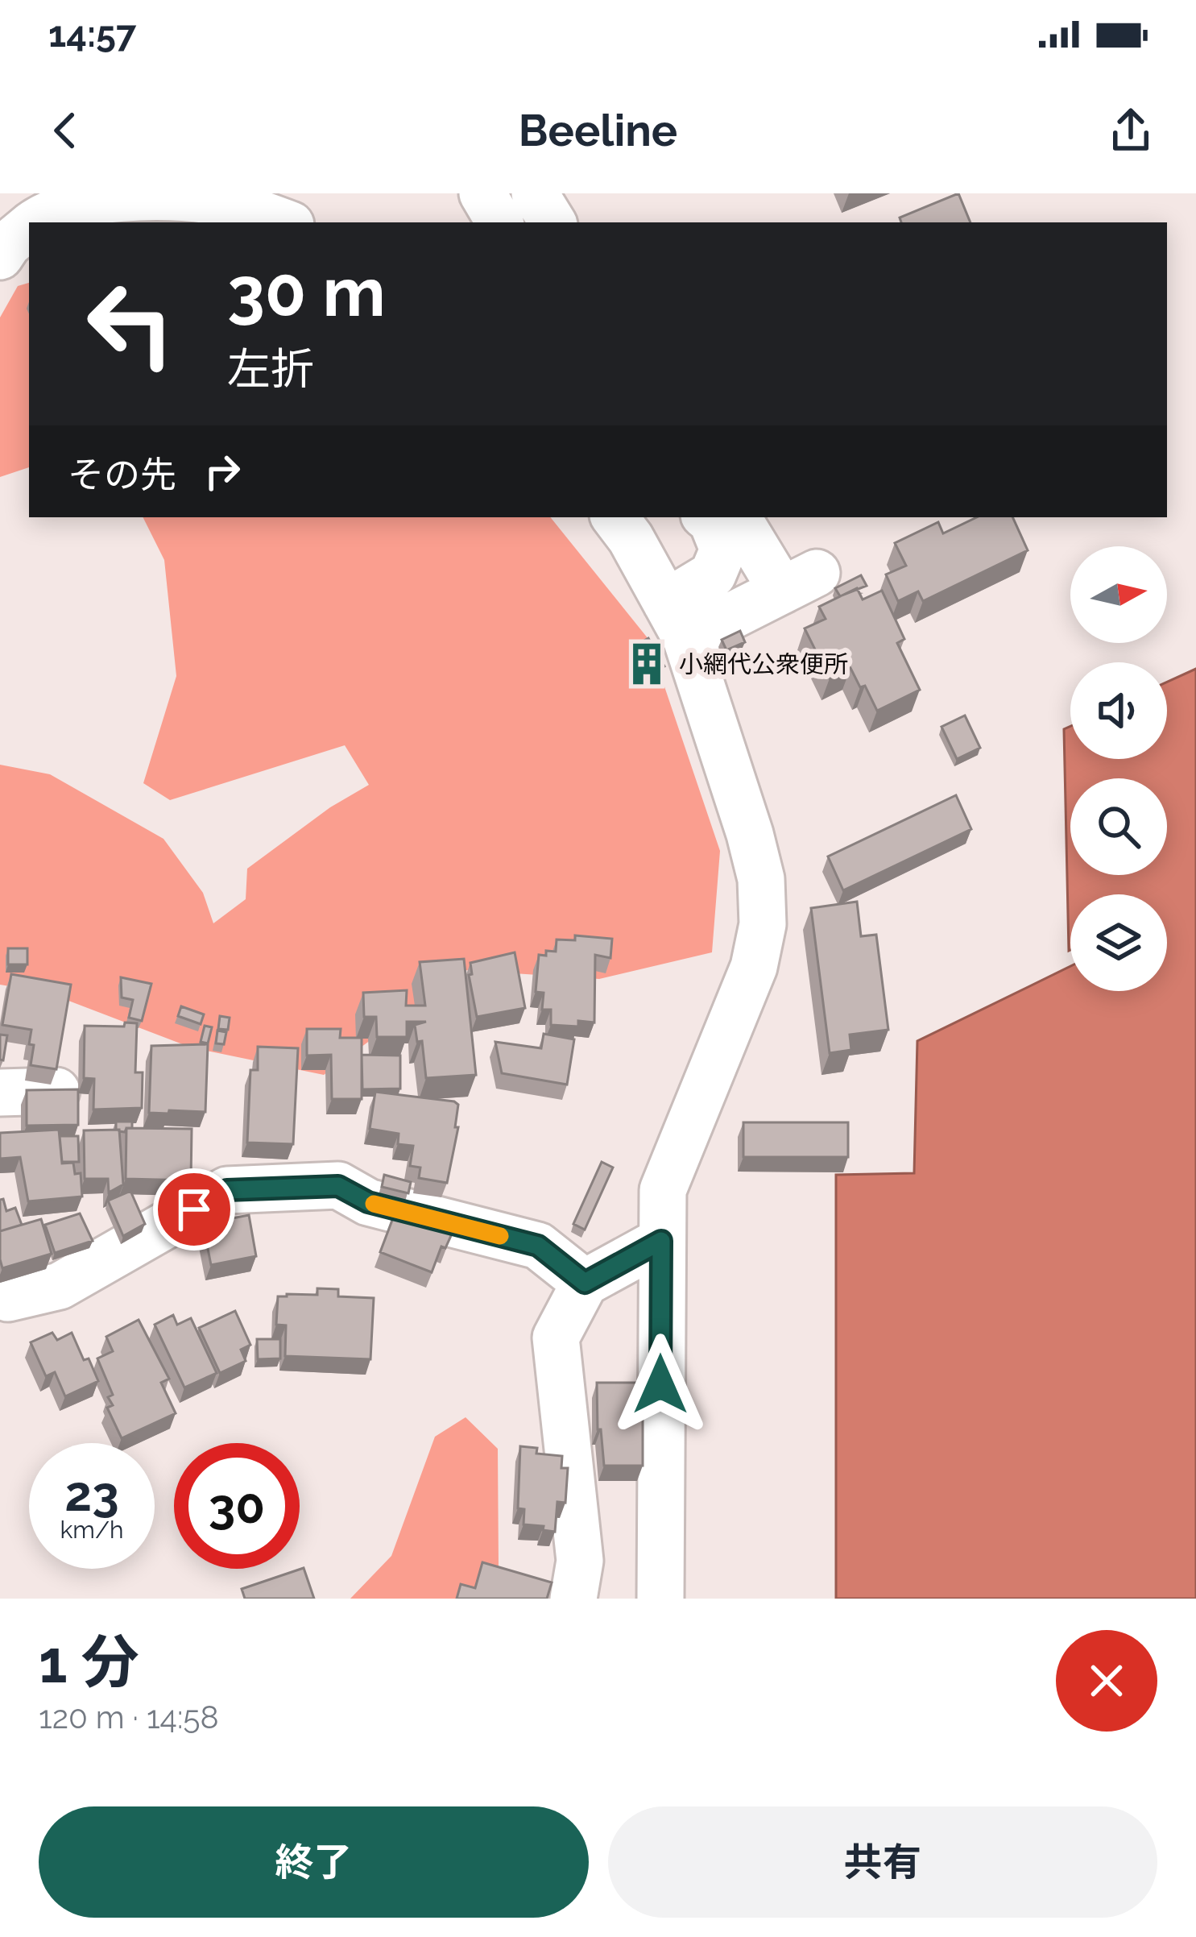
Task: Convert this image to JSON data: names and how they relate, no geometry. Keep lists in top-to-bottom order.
{
  "places": {
    "building": ["小網代公衆便所"]
  },
  "north": "right",
  "page": {
    "status": "14:57",
    "header": "Beeline",
    "turn": ["30 m", "左折"],
    "then": "その先",
    "speed": "23 km/h",
    "limit": "30",
    "heading": ["1 分", "120 m · 14:58"],
    "buttons": ["終了", "共有"]
  }
}
